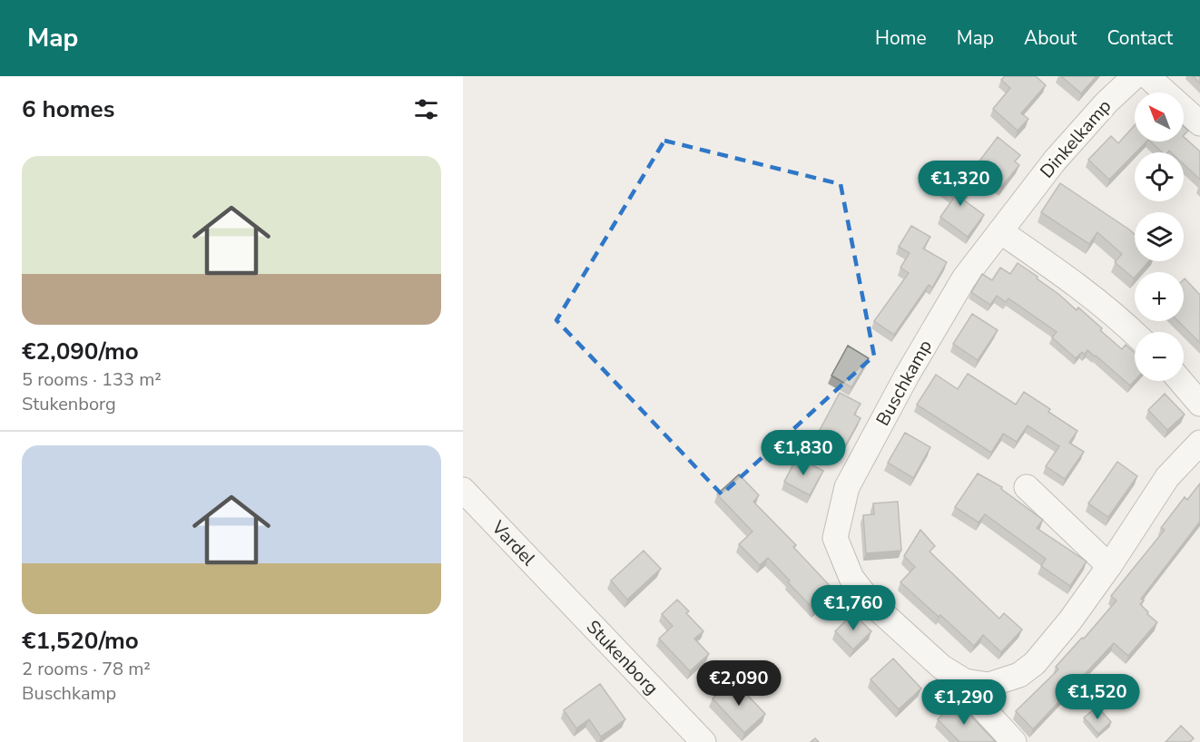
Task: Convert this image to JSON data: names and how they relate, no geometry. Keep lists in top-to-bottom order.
{
  "streets": {
    "street": [
      "Dinkelkamp",
      "Buschkamp",
      "Vardel",
      "Stukenborg"
    ]
  },
  "crossings": [
    ["Dinkelkamp", "Buschkamp"],
    ["Vardel", "Stukenborg"]
  ],
  "north": "top left",
  "page": {
    "header": "Map",
    "nav": [
      "Home",
      "Map",
      "About",
      "Contact"
    ],
    "heading": "6 homes",
    "map_buttons": ["+", "−"],
    "list": [
      {
        "name": "€2,090/mo",
        "note": "5 rooms · 133 m² · Stukenborg"
      },
      {
        "name": "€1,520/mo",
        "note": "2 rooms · 78 m² · Buschkamp"
      }
    ],
    "price": [
      "€1,320",
      "€1,830",
      "€1,760",
      "€2,090",
      "€1,520",
      "€1,290"
    ]
  }
}
